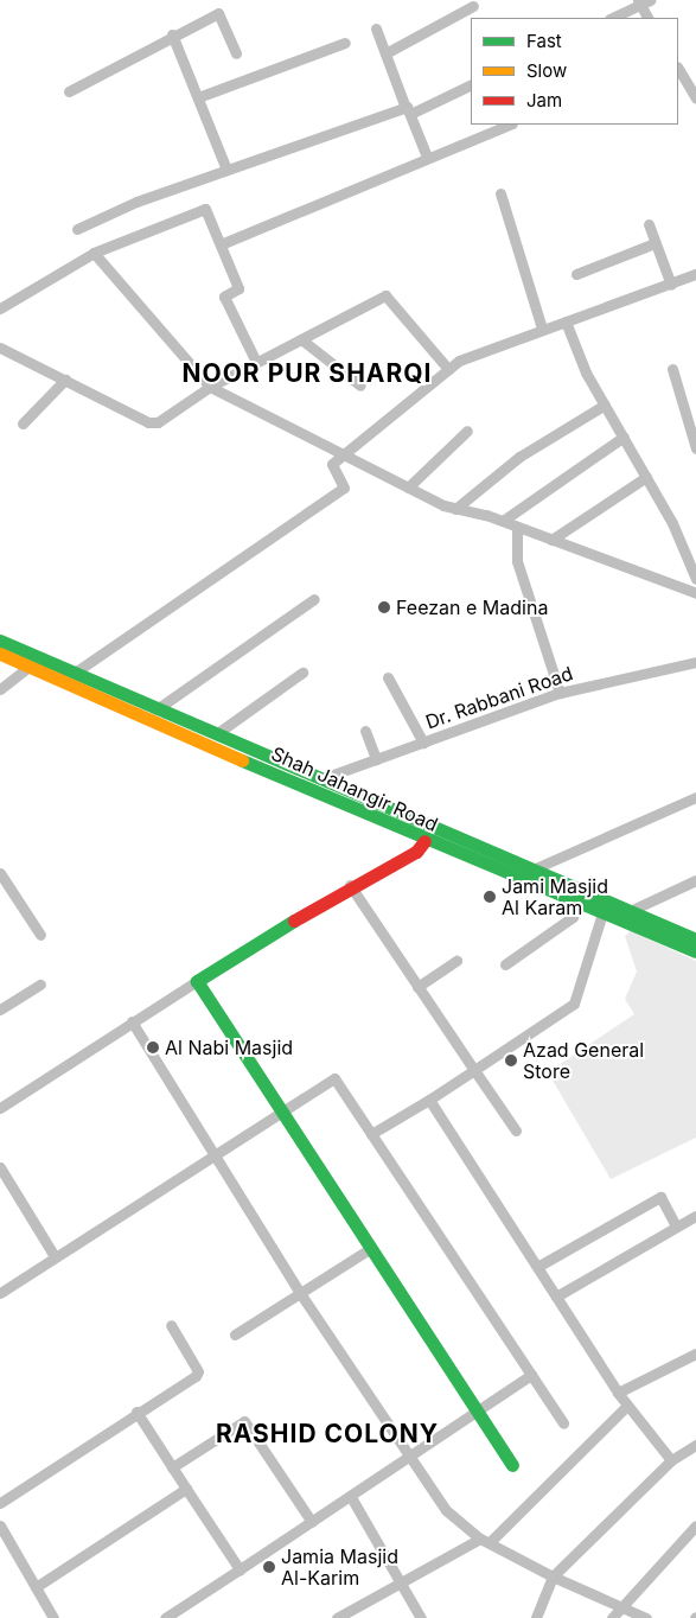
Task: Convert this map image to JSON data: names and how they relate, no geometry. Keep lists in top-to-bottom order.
{
  "streets": {
    "street": ["Dr. Rabbani Road", "Shah Jahangir Road"]
  },
  "crossings": [
    ["Dr. Rabbani Road", "Shah Jahangir Road"]
  ],
  "districts": ["NOOR PUR SHARQI", "RASHID COLONY"],
  "places": [
    "Feezan e Madina",
    "Jami Masjid Al Karam",
    "Al Nabi Masjid",
    "Azad General Store",
    "Jamia Masjid Al-Karim"
  ],
  "legend": ["Fast", "Slow", "Jam"]
}
